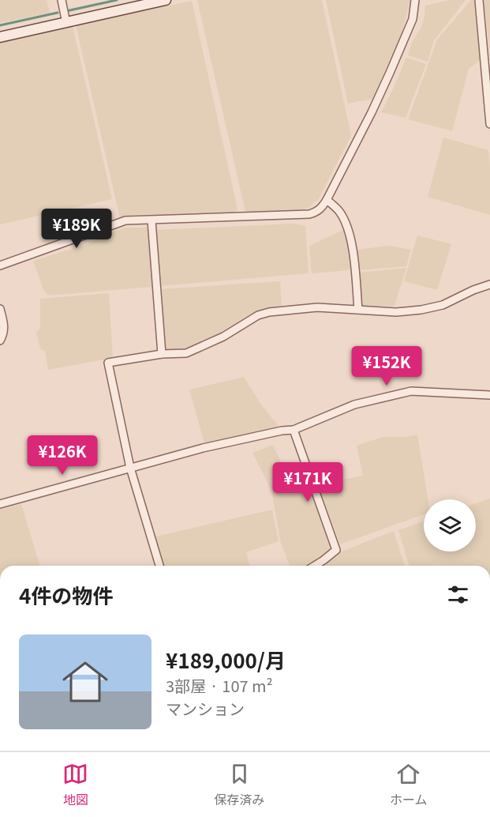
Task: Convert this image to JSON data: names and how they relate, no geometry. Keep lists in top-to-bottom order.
{
  "page": {
    "price": [
      "¥189K",
      "¥152K",
      "¥126K",
      "¥171K"
    ],
    "heading": "4件の物件",
    "list": [
      {
        "name": "¥189,000/月",
        "note": "3部屋 · 107 m² · マンション"
      }
    ],
    "tabs": ["地図", "保存済み", "ホーム"]
  }
}
